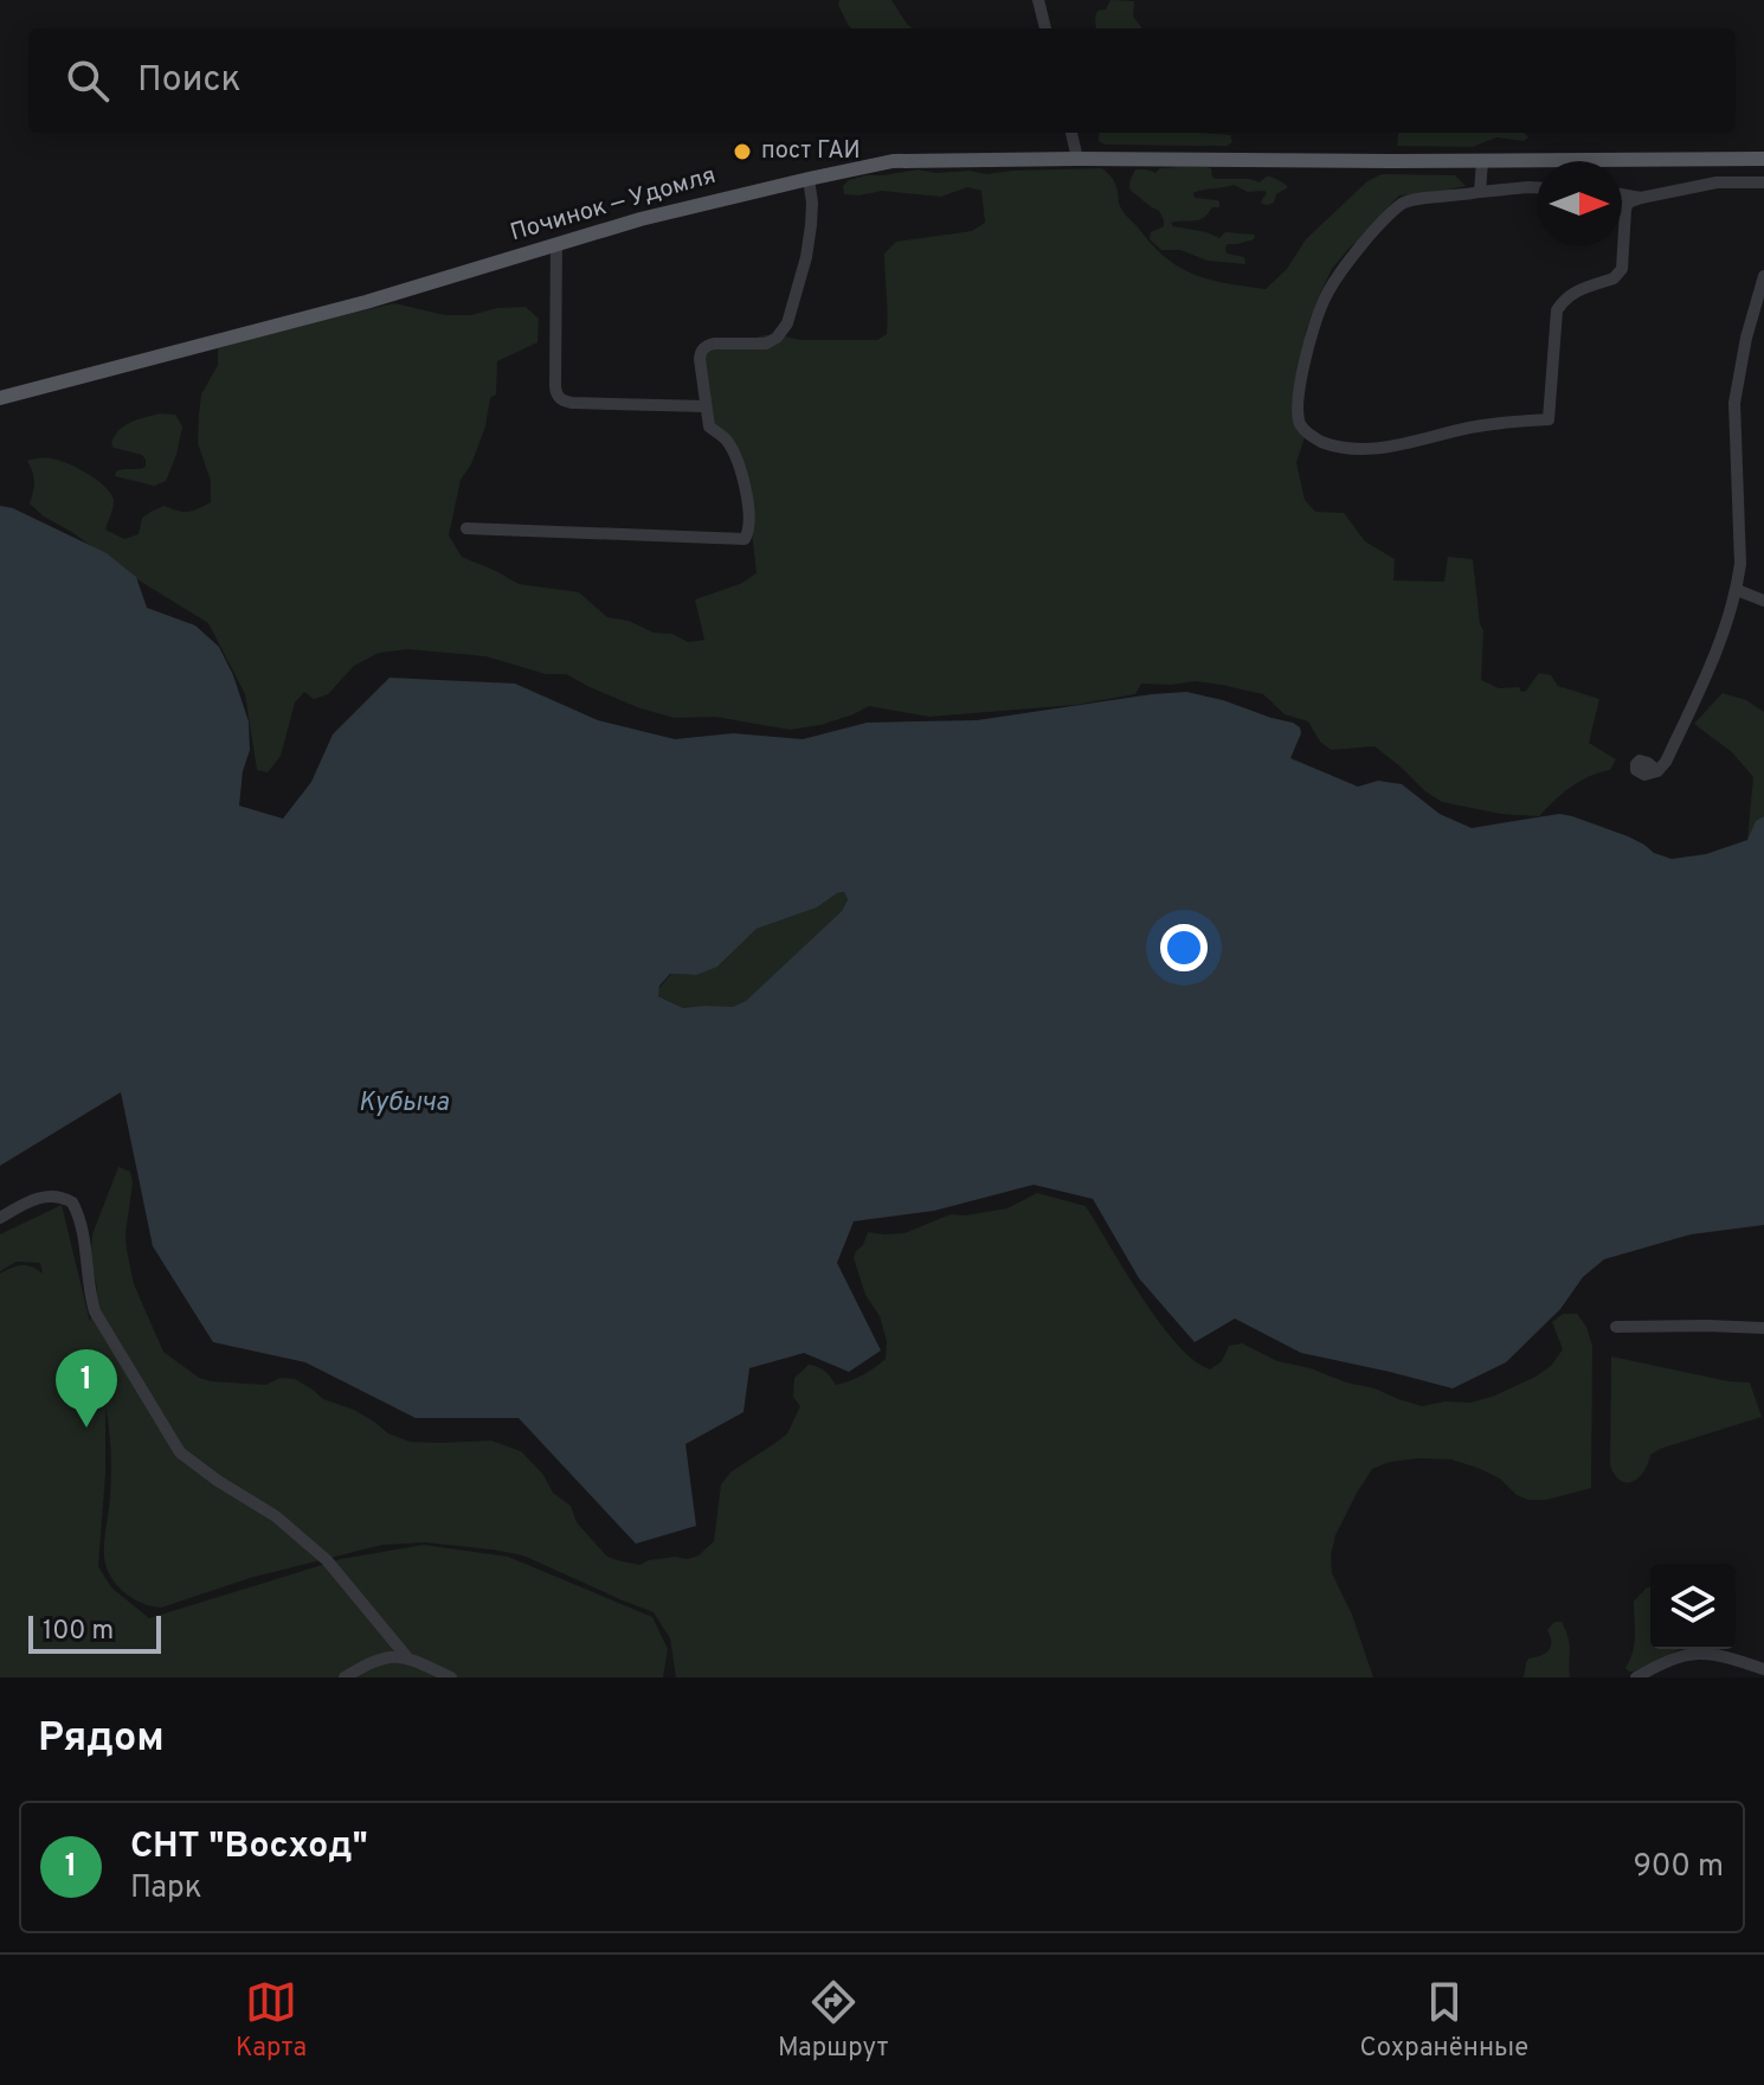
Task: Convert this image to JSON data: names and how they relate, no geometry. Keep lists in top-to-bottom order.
{
  "streets": {
    "main road": ["Починок — Удомля"]
  },
  "water": ["Кубыча"],
  "places": ["пост ГАИ"],
  "scale_bar": "100 m",
  "north": "right",
  "page": {
    "search": "Поиск",
    "pins": "1",
    "scale": "100 m",
    "heading": "Рядом",
    "list": [
      {
        "mark": "1",
        "name": "СНТ \"Восход\"",
        "note": "Парк",
        "value": "900 m"
      }
    ],
    "nav": ["Карта", "Маршрут", "Сохранённые"]
  }
}
